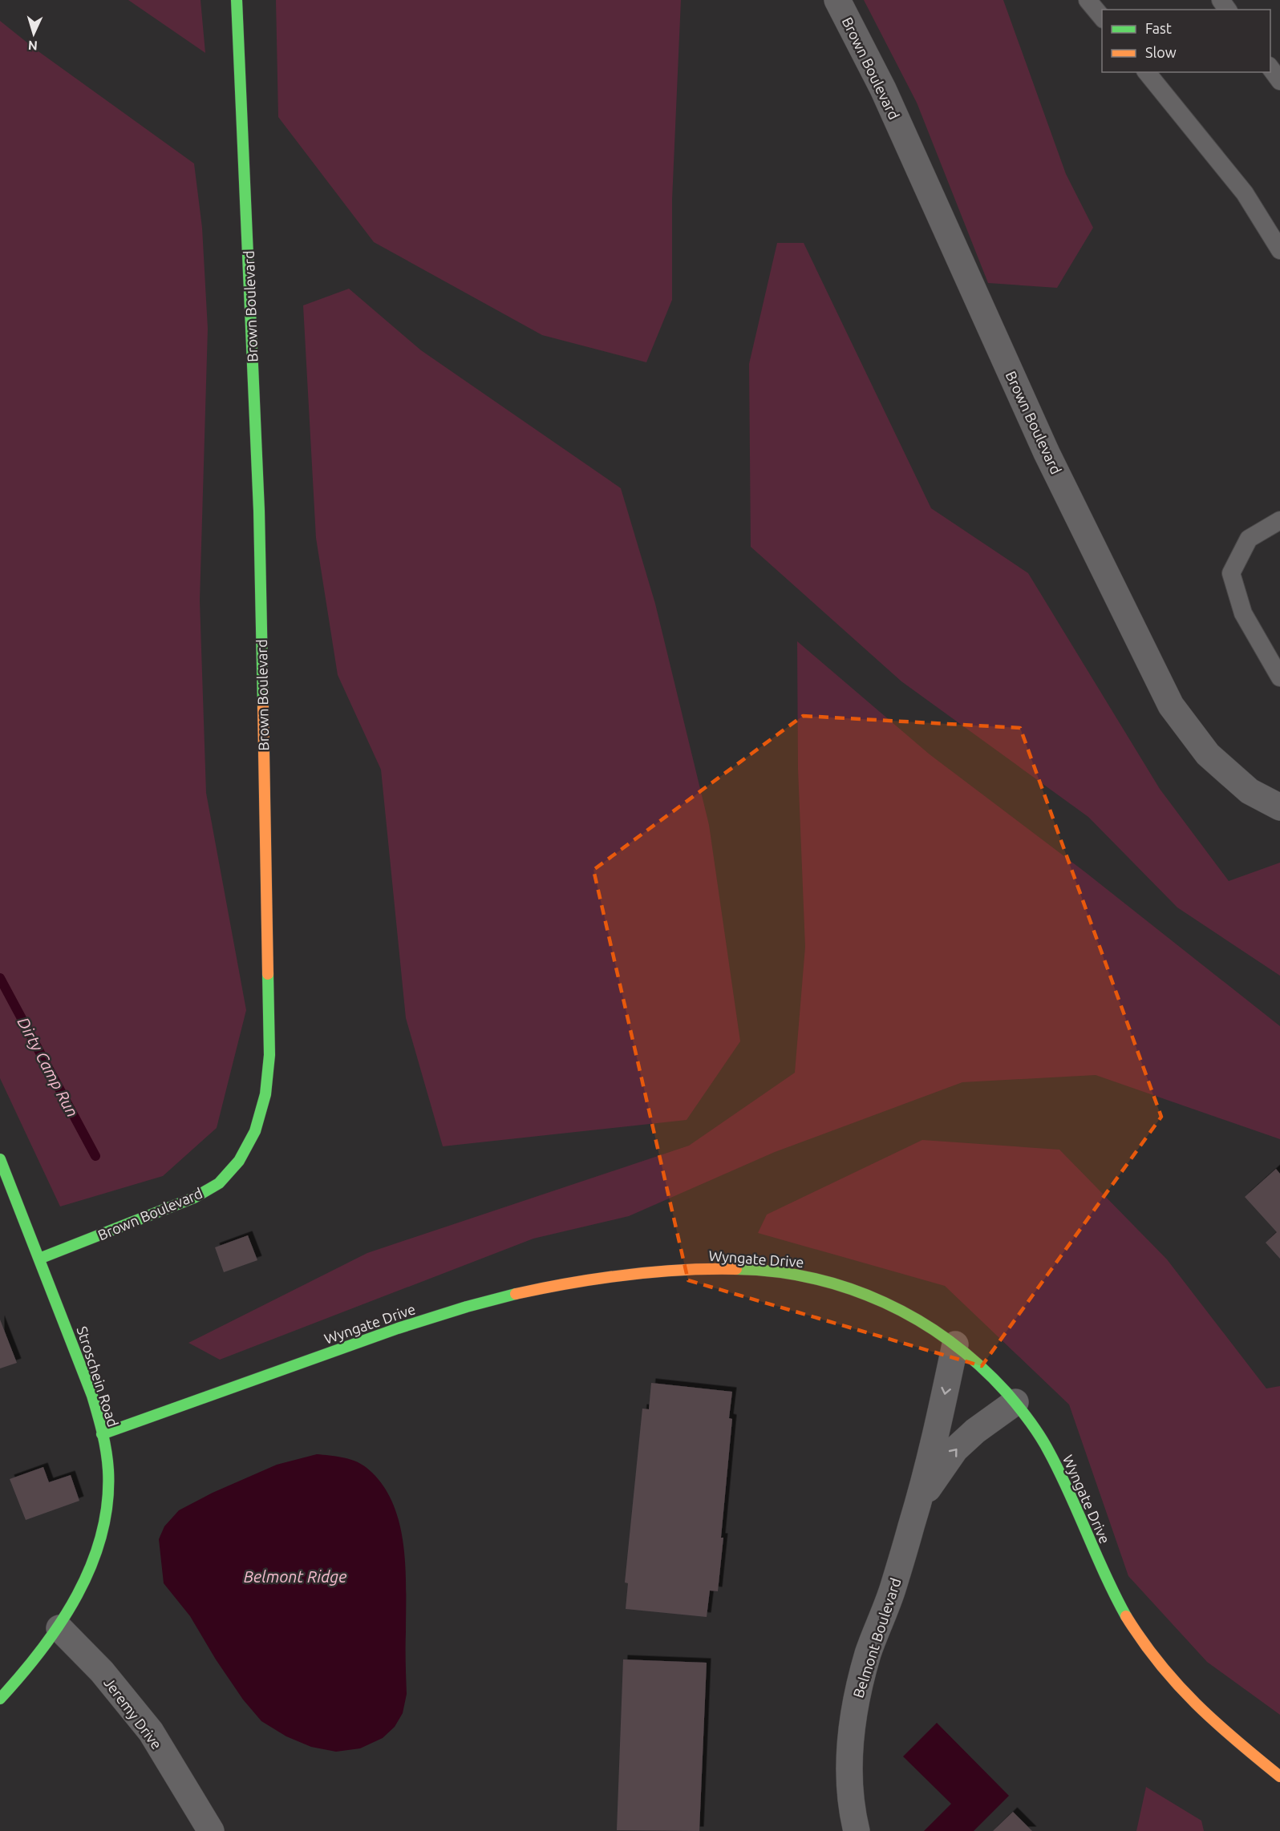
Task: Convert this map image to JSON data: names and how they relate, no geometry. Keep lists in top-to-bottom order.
{
  "streets": {
    "street": [
      "Brown Boulevard",
      "Wyngate Drive",
      "Stroschein Road",
      "Belmont Boulevard",
      "Jeremy Drive"
    ]
  },
  "crossings": [
    ["Brown Boulevard", "Stroschein Road"],
    ["Wyngate Drive", "Stroschein Road"],
    ["Wyngate Drive", "Belmont Boulevard"],
    ["Stroschein Road", "Jeremy Drive"]
  ],
  "water": ["Dirty Camp Run", "Belmont Ridge"],
  "legend": ["Fast", "Slow"],
  "north": "bottom"
}
